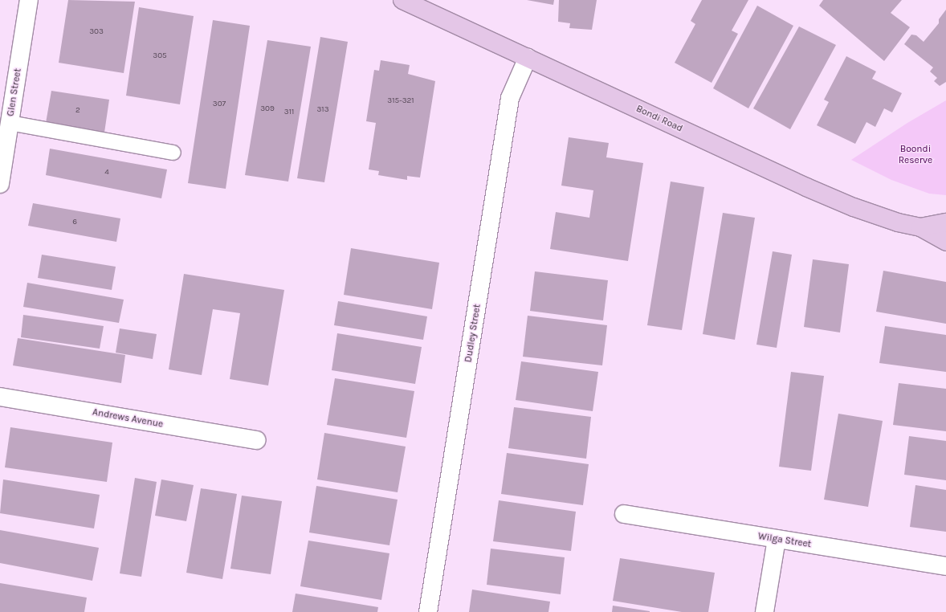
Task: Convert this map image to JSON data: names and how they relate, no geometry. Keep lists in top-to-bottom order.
{
  "streets": {
    "main road": ["Bondi Road"],
    "street": [
      "Glen Street",
      "Dudley Street",
      "Andrews Avenue",
      "Wilga Street"
    ]
  },
  "crossings": [
    ["Bondi Road", "Dudley Street"]
  ],
  "parks": ["Boondi Reserve"],
  "house_numbers": [
    "303",
    "305",
    "315-321",
    "307",
    "309",
    "313",
    "2",
    "311",
    "4",
    "6"
  ]
}
